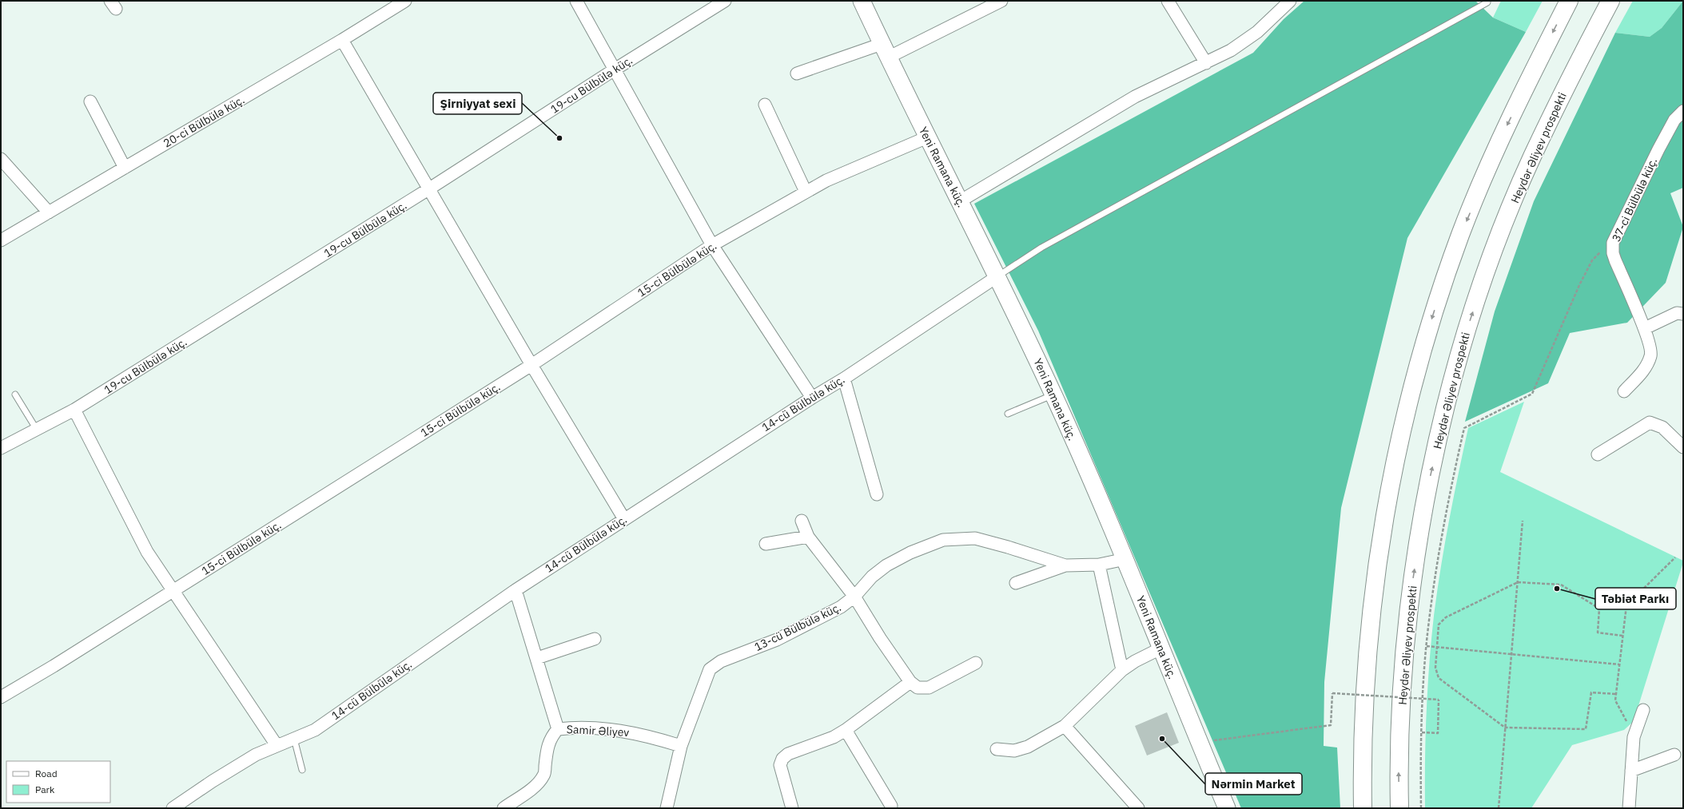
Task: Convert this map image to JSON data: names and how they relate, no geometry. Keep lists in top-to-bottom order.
{
  "streets": {
    "highway": ["Heydər Əliyev prospekti"],
    "street": [
      "19-cu Bülbülə küç.",
      "20-ci Bülbülə küç.",
      "Yeni Ramana küç.",
      "37-ci Bülbülə küç.",
      "15-ci Bülbülə küç.",
      "14-cü Bülbülə küç.",
      "13-cü Bülbülə küç.",
      "Samir Əliyev"
    ]
  },
  "crossings": [
    ["Yeni Ramana küç.", "15-ci Bülbülə küç."],
    ["Yeni Ramana küç.", "14-cü Bülbülə küç."],
    ["Yeni Ramana küç.", "13-cü Bülbülə küç."],
    ["13-cü Bülbülə küç.", "Samir Əliyev"]
  ],
  "places": ["Şirniyyat sexi", "Təbiət Parkı", "Nərmin Market"],
  "legend": ["Road", "Park"]
}
